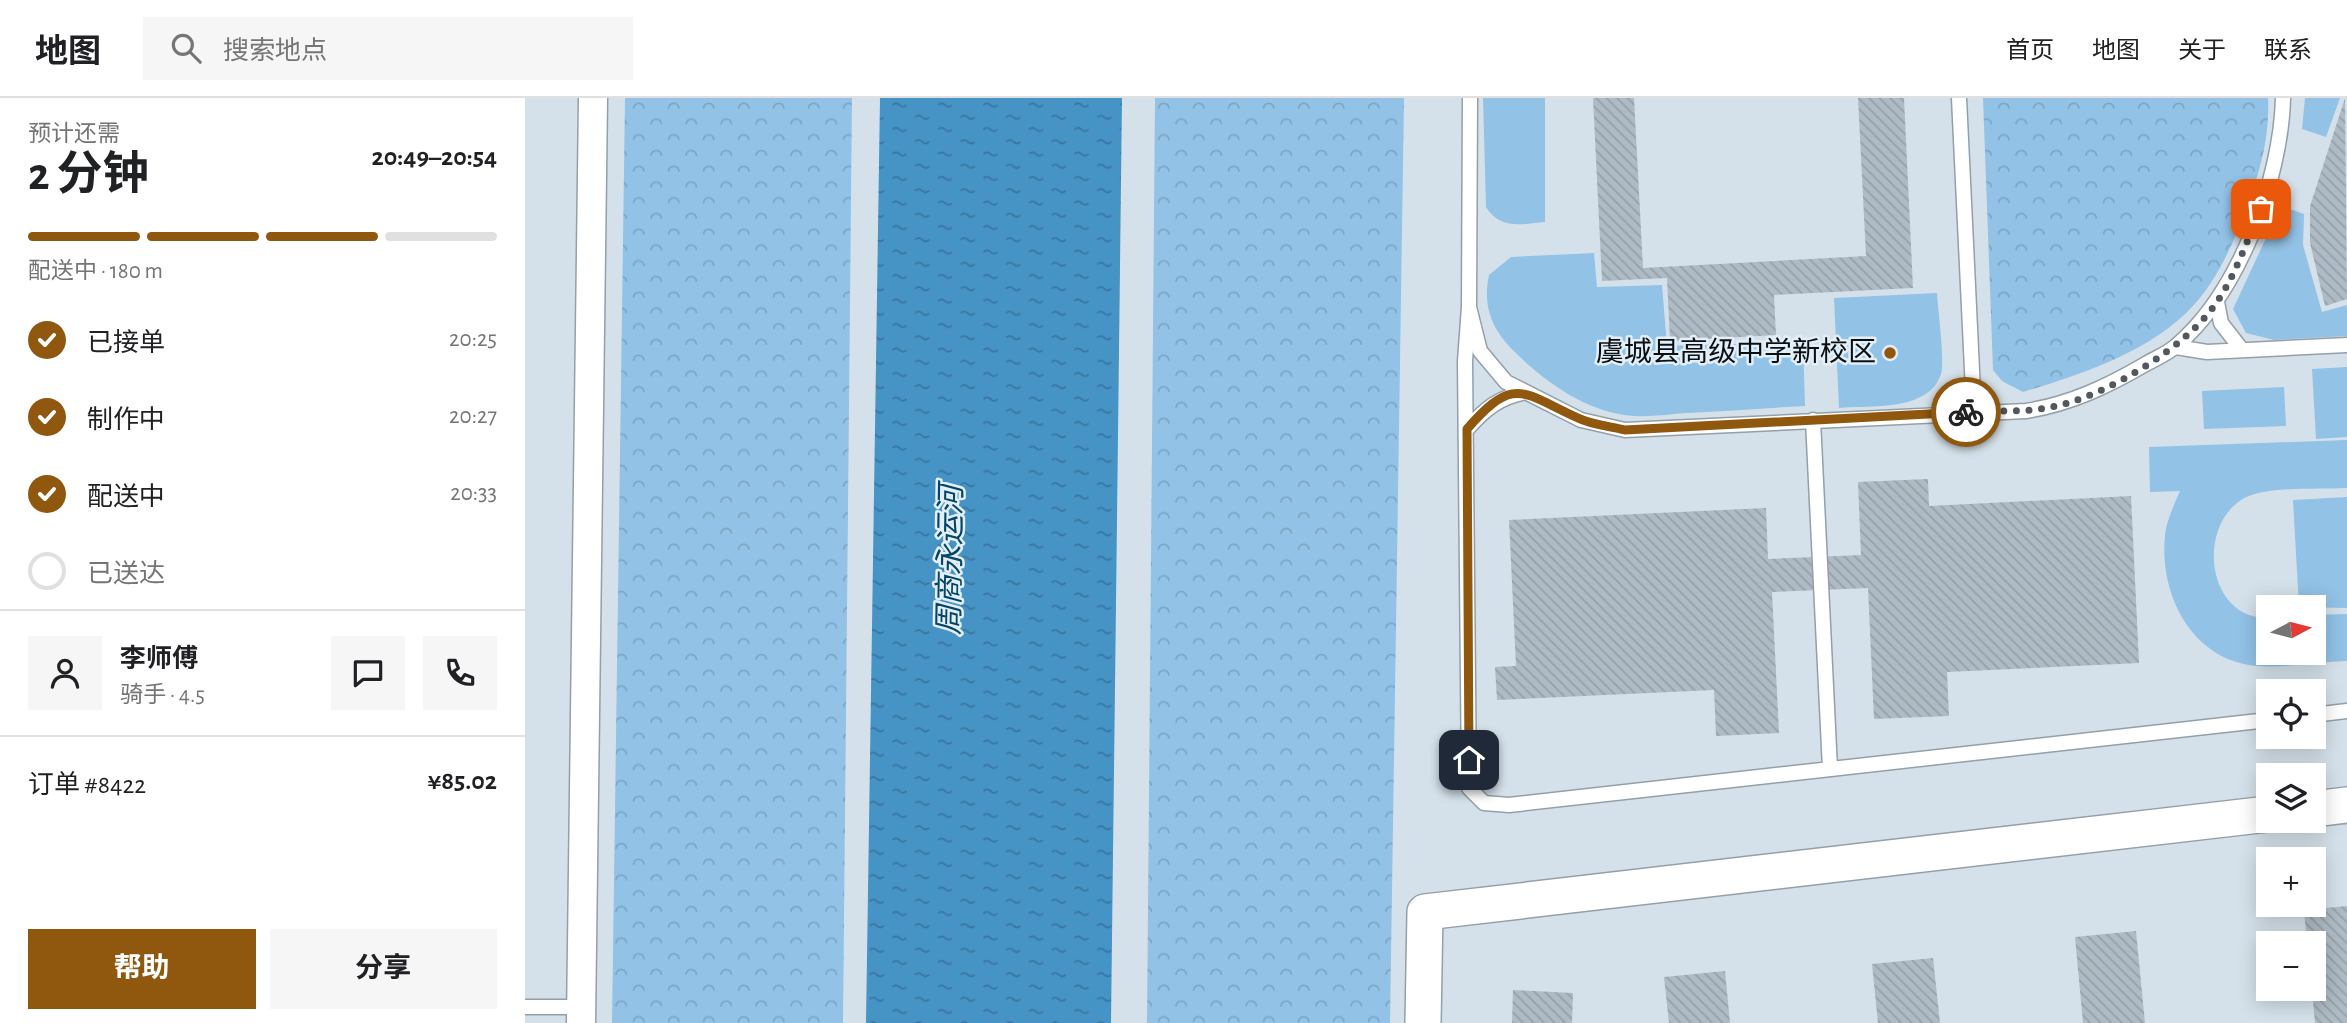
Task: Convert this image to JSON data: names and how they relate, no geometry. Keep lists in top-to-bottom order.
{
  "water": ["周商永运河"],
  "places": ["虞城县高级中学新校区"],
  "north": "right",
  "page": {
    "header": "地图",
    "search": "搜索地点",
    "nav": [
      "首页",
      "地图",
      "关于",
      "联系"
    ],
    "heading": ["2 分钟", "预计还需", "20:49–20:54"],
    "panel": [
      "李师傅",
      "骑手 · 4.5",
      "订单 #8422",
      "¥85.02"
    ],
    "bar": "配送中 · 180 m",
    "list": [
      ["已接单", "20:25"],
      ["制作中", "20:27"],
      ["配送中", "20:33"],
      "已送达"
    ],
    "map_buttons": ["+", "−"],
    "buttons": ["帮助", "分享"]
  }
}
